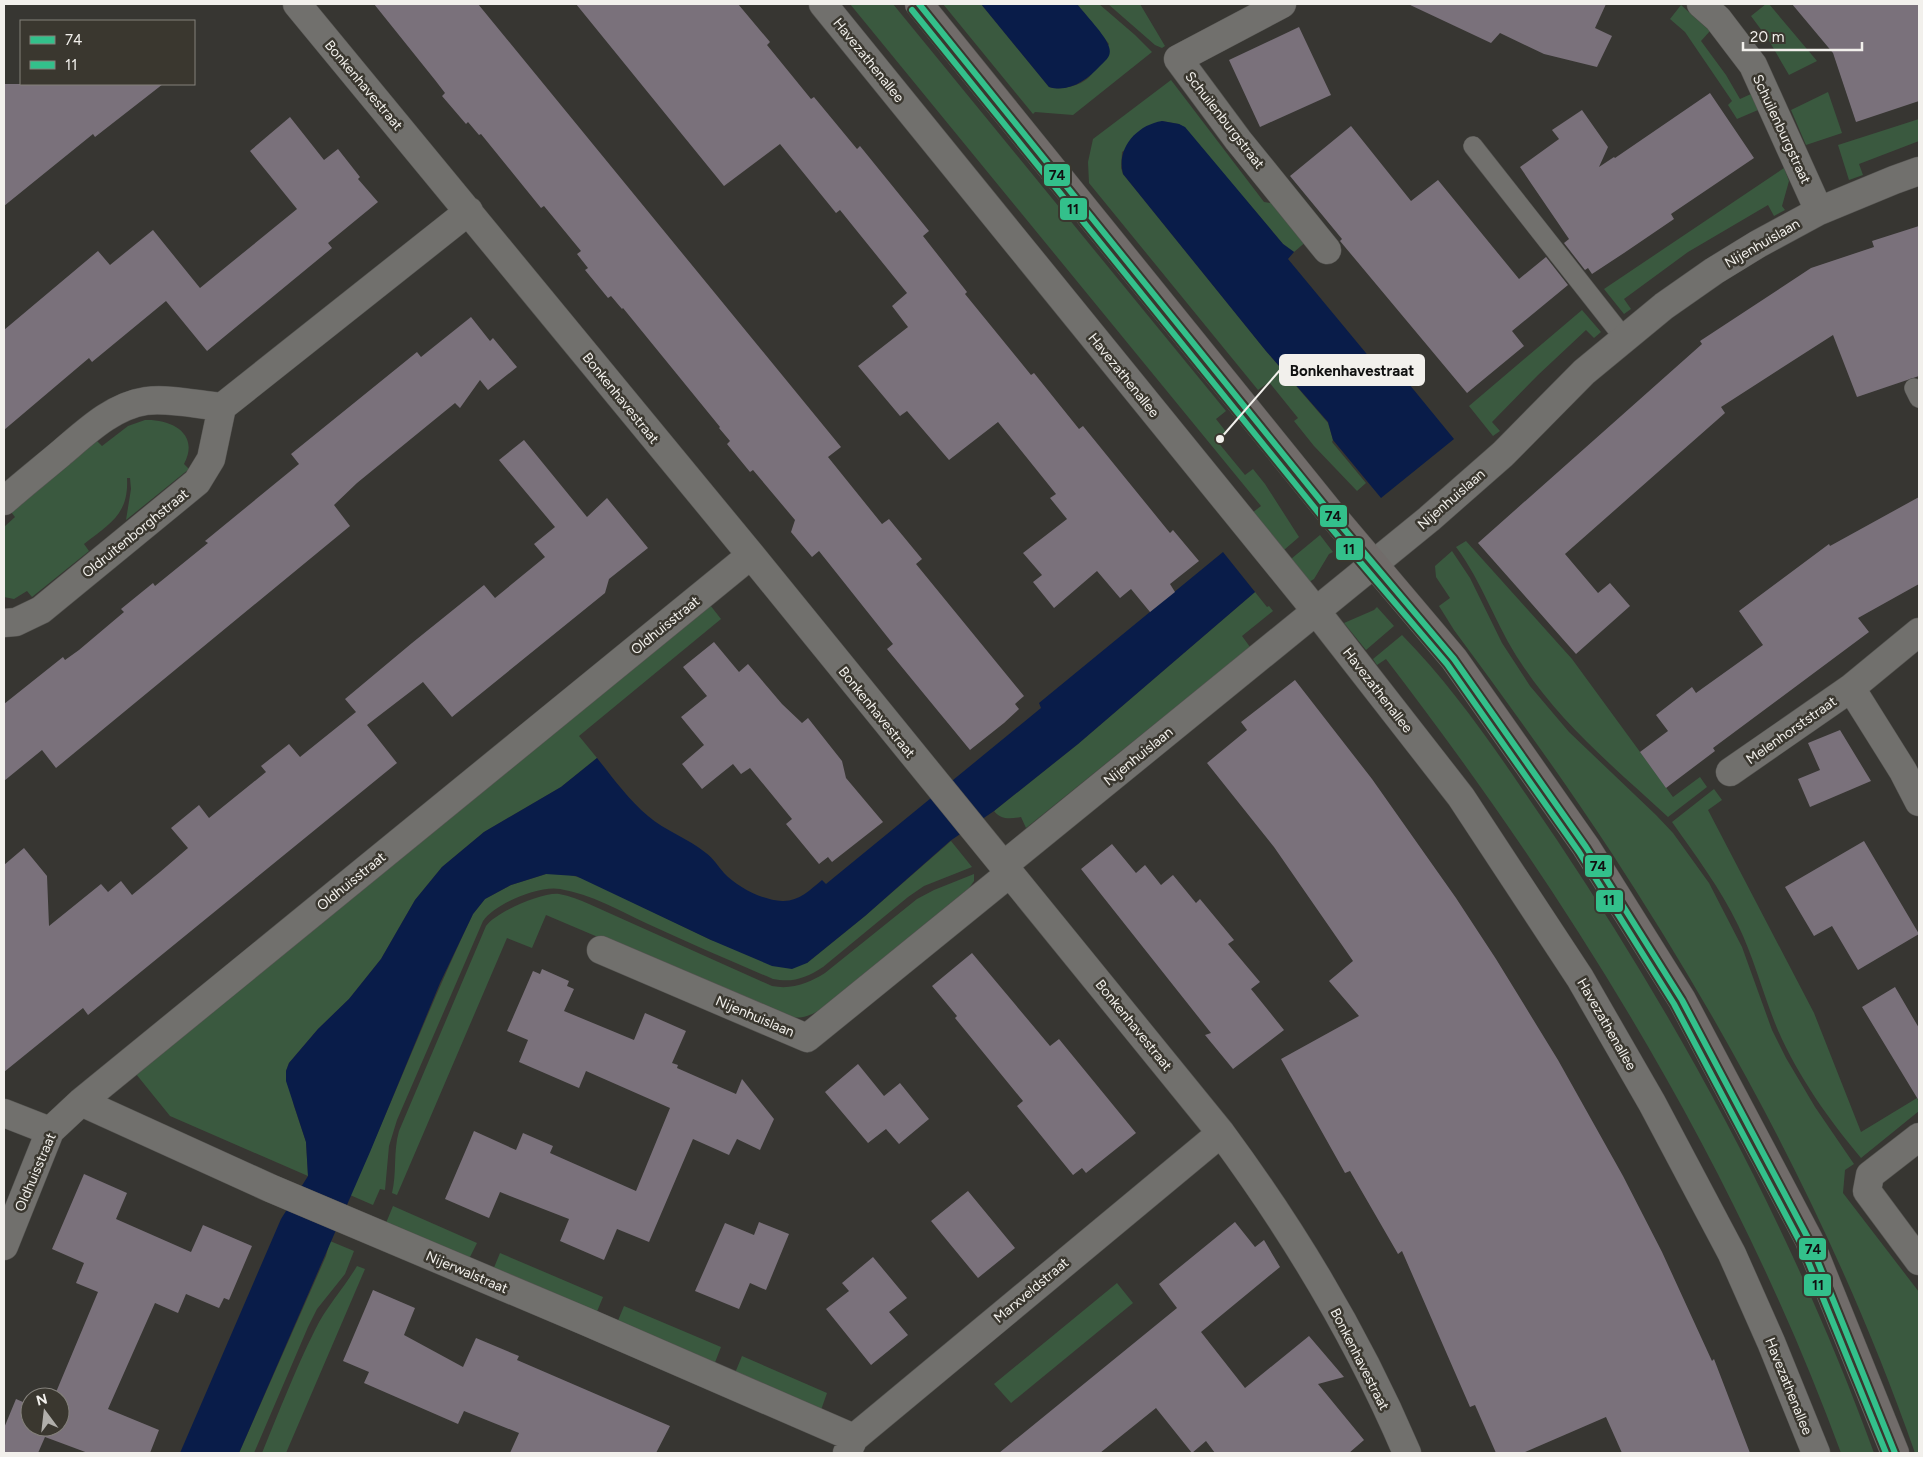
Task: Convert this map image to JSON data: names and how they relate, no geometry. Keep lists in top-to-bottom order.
{
  "streets": {
    "street": [
      "Havezathenallee",
      "Bonkenhavestraat",
      "Schuilenburgstraat",
      "Nijenhuislaan",
      "Oldruitenborghstraat",
      "Oldhuisstraat",
      "Melenhorststraat",
      "Nijerwalstraat",
      "Marxveldstraat"
    ]
  },
  "crossings": [
    ["Havezathenallee", "Nijenhuislaan"],
    ["Bonkenhavestraat", "Nijenhuislaan"],
    ["Bonkenhavestraat", "Oldhuisstraat"],
    ["Bonkenhavestraat", "Marxveldstraat"],
    ["Schuilenburgstraat", "Nijenhuislaan"],
    ["Oldhuisstraat", "Nijerwalstraat"],
    ["Nijerwalstraat", "Marxveldstraat"]
  ],
  "places": ["Bonkenhavestraat"],
  "lines": ["transit line 74", "transit line 11"],
  "legend": ["74", "11"],
  "scale_bar": "20 m",
  "north": "top"
}
